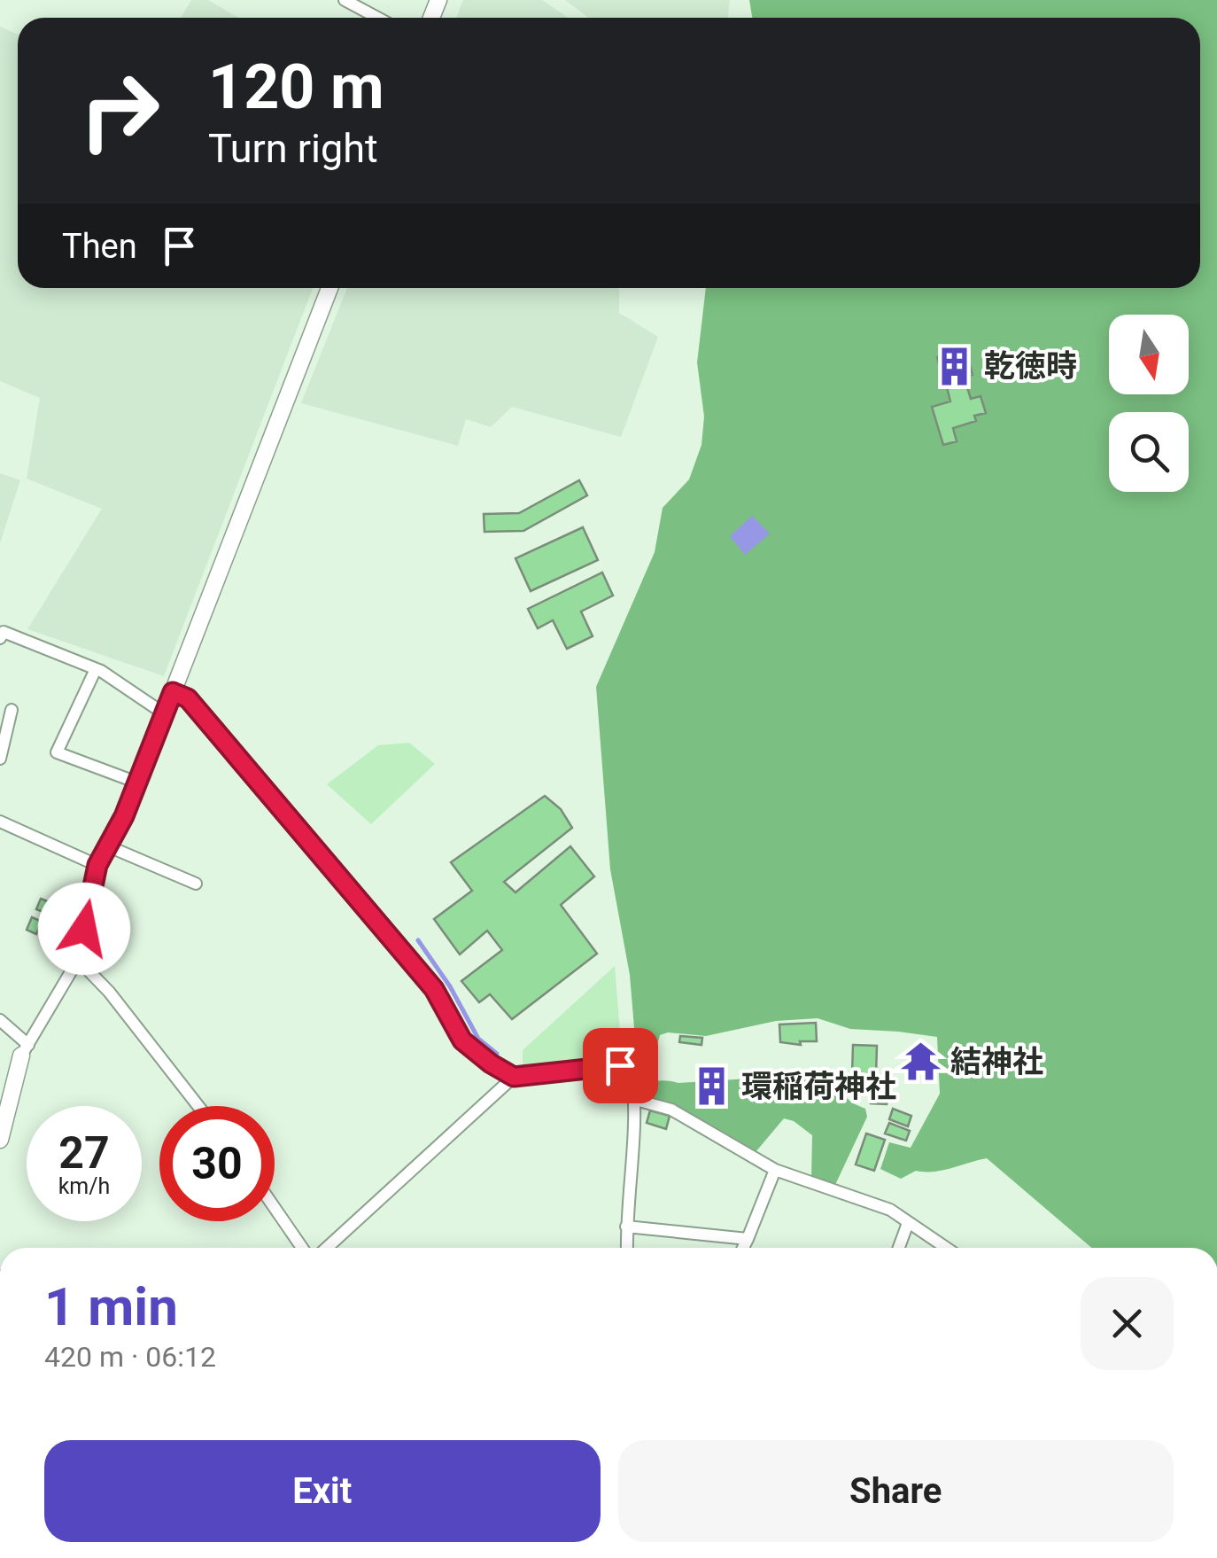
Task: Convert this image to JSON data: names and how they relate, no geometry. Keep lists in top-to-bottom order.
{
  "places": {
    "building": ["乾徳時", "環稲荷神社"],
    "temple": ["結神社"]
  },
  "north": "bottom",
  "page": {
    "turn": ["120 m", "Turn right"],
    "then": "Then",
    "speed": "27 km/h",
    "limit": "30",
    "heading": ["1 min", "420 m · 06:12"],
    "buttons": ["Exit", "Share"]
  }
}
